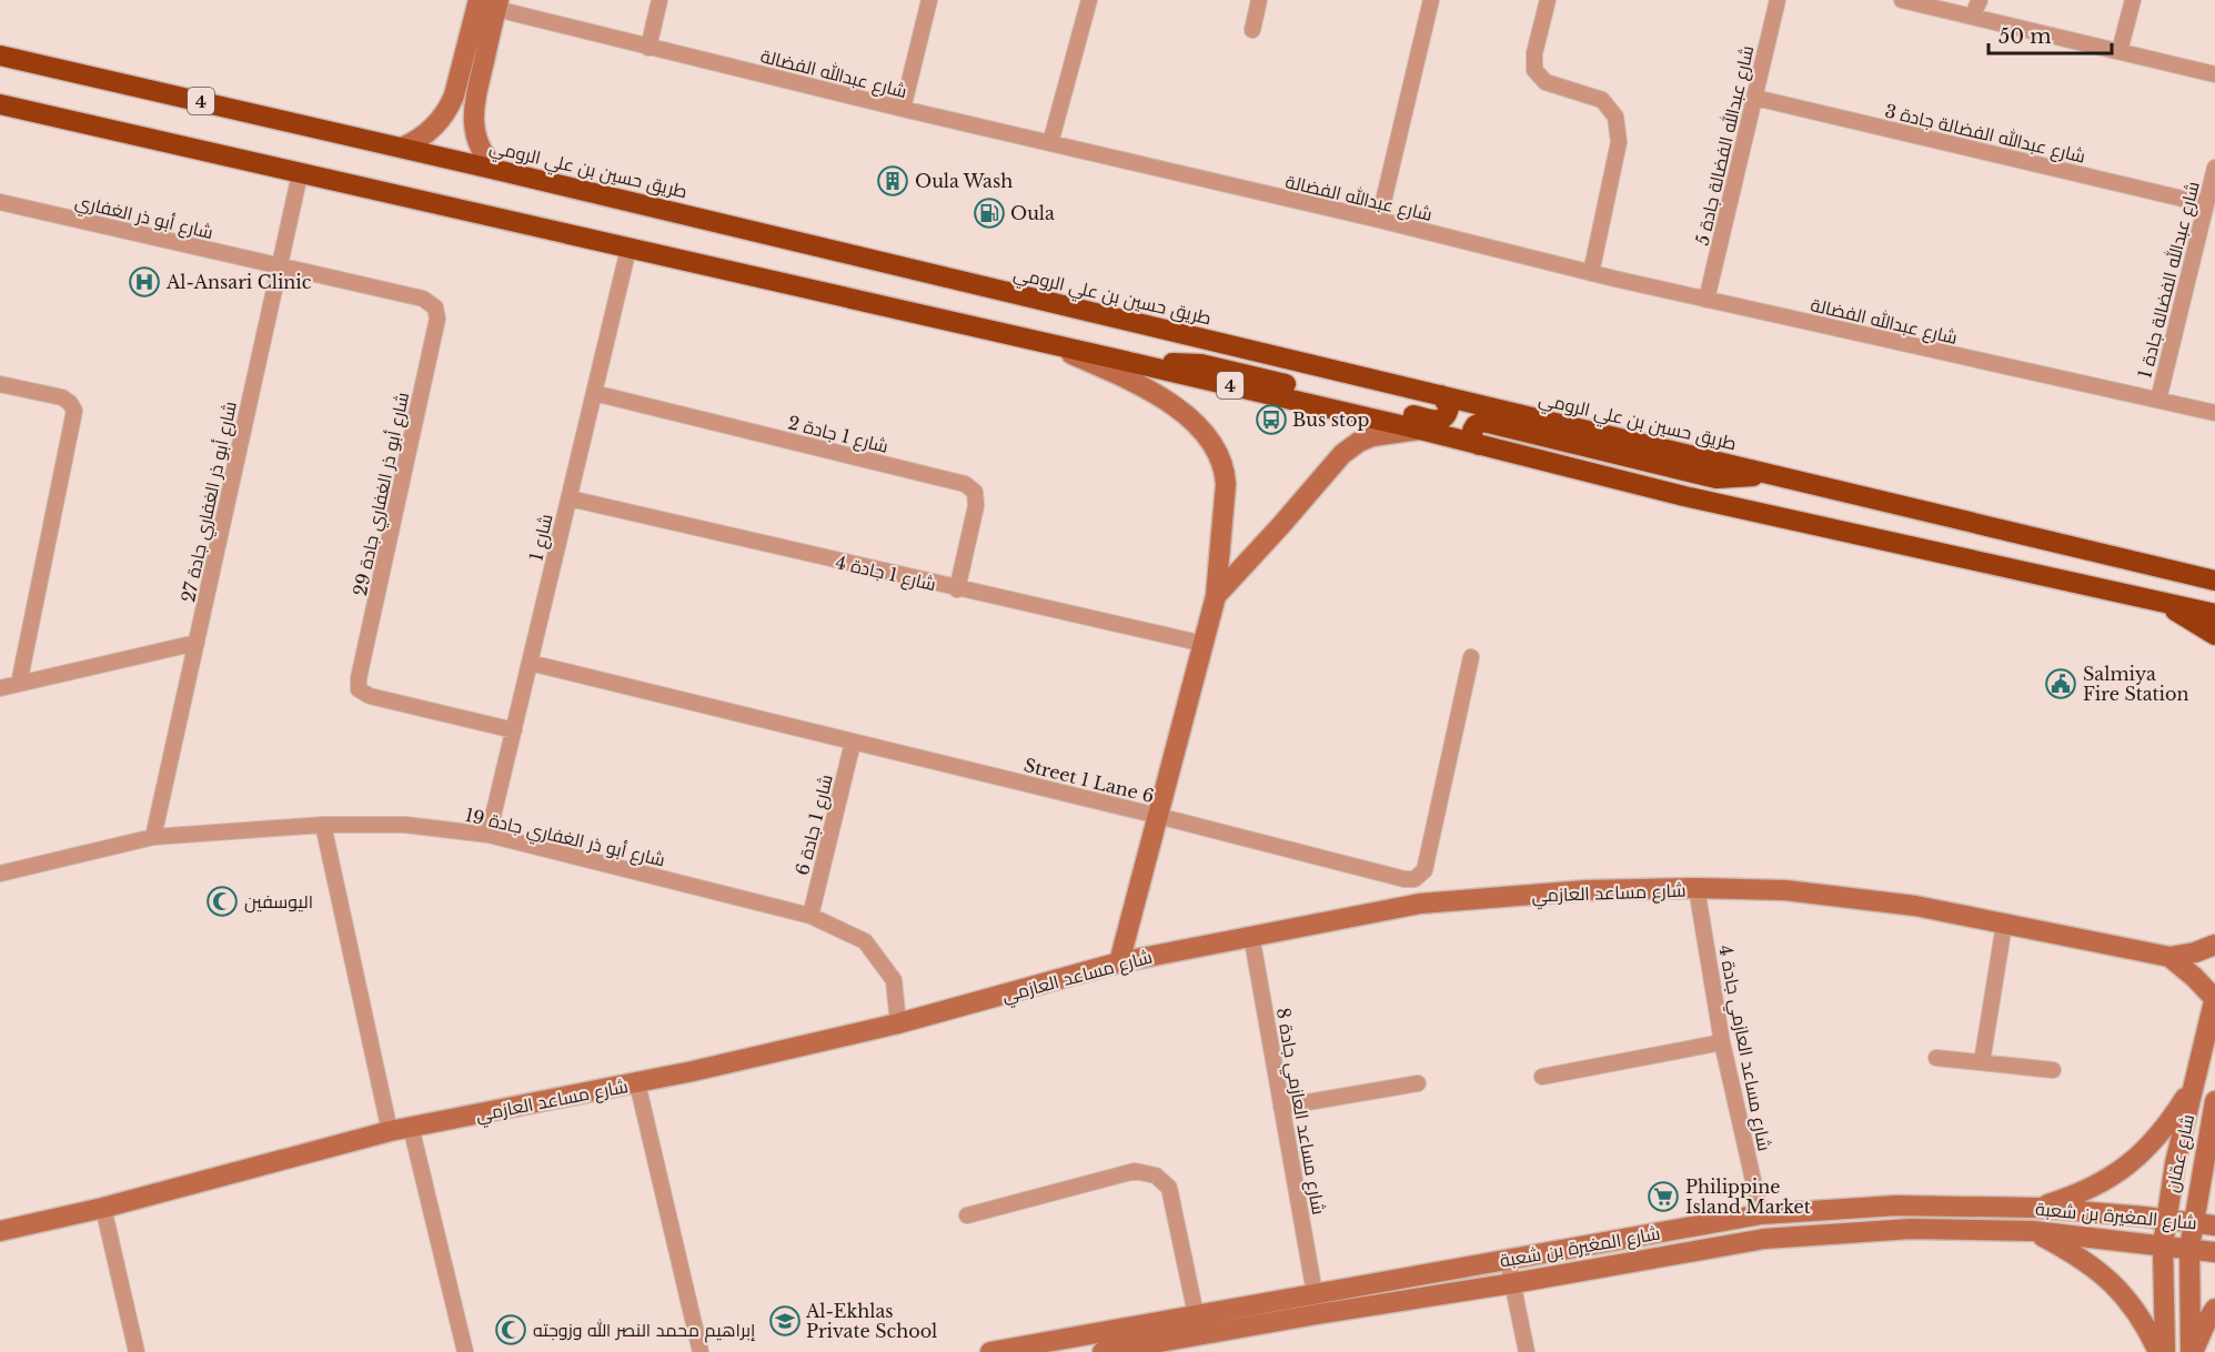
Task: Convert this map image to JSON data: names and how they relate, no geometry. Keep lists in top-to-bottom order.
{
  "streets": {
    "highway": ["4", "طريق حسين بن علي الرومي"],
    "main road": ["شارع مساعد العازمي", "شارع عمّان", "شارع المغيرة بن شعبة"],
    "street": [
      "شارع عبدالله الفضالة",
      "شارع عبدالله الفضالة جادة 3",
      "شارع عبدالله الفضالة جادة 5",
      "شارع أبو ذر الغفاري",
      "شارع عبدالله الفضالة جادة 1",
      "شارع 1 جادة 2",
      "شارع أبو ذر الغفاري جادة 29",
      "شارع أبو ذر الغفاري جادة 27",
      "شارع 1",
      "شارع 1 جادة 4",
      "Street 1 Lane 6",
      "شارع 1 جادة 6",
      "شارع أبو ذر الغفاري جادة 19",
      "شارع مساعد العازمي جادة 4",
      "شارع مساعد العازمي جادة 8"
    ]
  },
  "crossings": [
    ["شارع عبدالله الفضالة", "شارع عبدالله الفضالة جادة 5"],
    ["شارع عبدالله الفضالة", "شارع عبدالله الفضالة جادة 1"],
    ["4", "شارع أبو ذر الغفاري جادة 27"],
    ["4", "شارع 1"],
    ["شارع عبدالله الفضالة جادة 3", "شارع عبدالله الفضالة جادة 5"],
    ["شارع عبدالله الفضالة جادة 3", "شارع عبدالله الفضالة جادة 1"],
    ["شارع أبو ذر الغفاري", "شارع أبو ذر الغفاري جادة 29"],
    ["شارع أبو ذر الغفاري", "شارع أبو ذر الغفاري جادة 27"],
    ["شارع 1 جادة 2", "شارع 1"],
    ["شارع 1 جادة 2", "شارع 1 جادة 4"],
    ["شارع أبو ذر الغفاري جادة 29", "شارع أبو ذر الغفاري جادة 27"],
    ["شارع أبو ذر الغفاري جادة 29", "شارع 1"],
    ["شارع أبو ذر الغفاري جادة 27", "شارع أبو ذر الغفاري جادة 19"],
    ["شارع 1", "شارع 1 جادة 4"],
    ["شارع 1", "Street 1 Lane 6"],
    ["شارع 1", "شارع أبو ذر الغفاري جادة 19"],
    ["Street 1 Lane 6", "شارع 1 جادة 6"],
    ["شارع 1 جادة 6", "شارع أبو ذر الغفاري جادة 19"],
    ["شارع أبو ذر الغفاري جادة 19", "شارع مساعد العازمي"],
    ["شارع مساعد العازمي", "شارع مساعد العازمي جادة 4"],
    ["شارع مساعد العازمي", "شارع مساعد العازمي جادة 8"],
    ["شارع مساعد العازمي", "شارع عمّان"],
    ["شارع مساعد العازمي جادة 4", "شارع المغيرة بن شعبة"],
    ["شارع مساعد العازمي جادة 8", "شارع المغيرة بن شعبة"],
    ["شارع عمّان", "شارع المغيرة بن شعبة"]
  ],
  "places": {
    "building": ["Oula Wash"],
    "fuel station": ["Oula"],
    "hospital": ["Al-Ansari Clinic"],
    "bus stop": ["Bus stop"],
    "public building": ["Salmiya Fire Station"],
    "mosque": ["اليوسفين", "إبراهيم محمد النصر الله وزوجته"],
    "supermarket": ["Philippine Island Market"],
    "school or university": ["Al-Ekhlas Private School"]
  },
  "scale_bar": "50 m"
}
